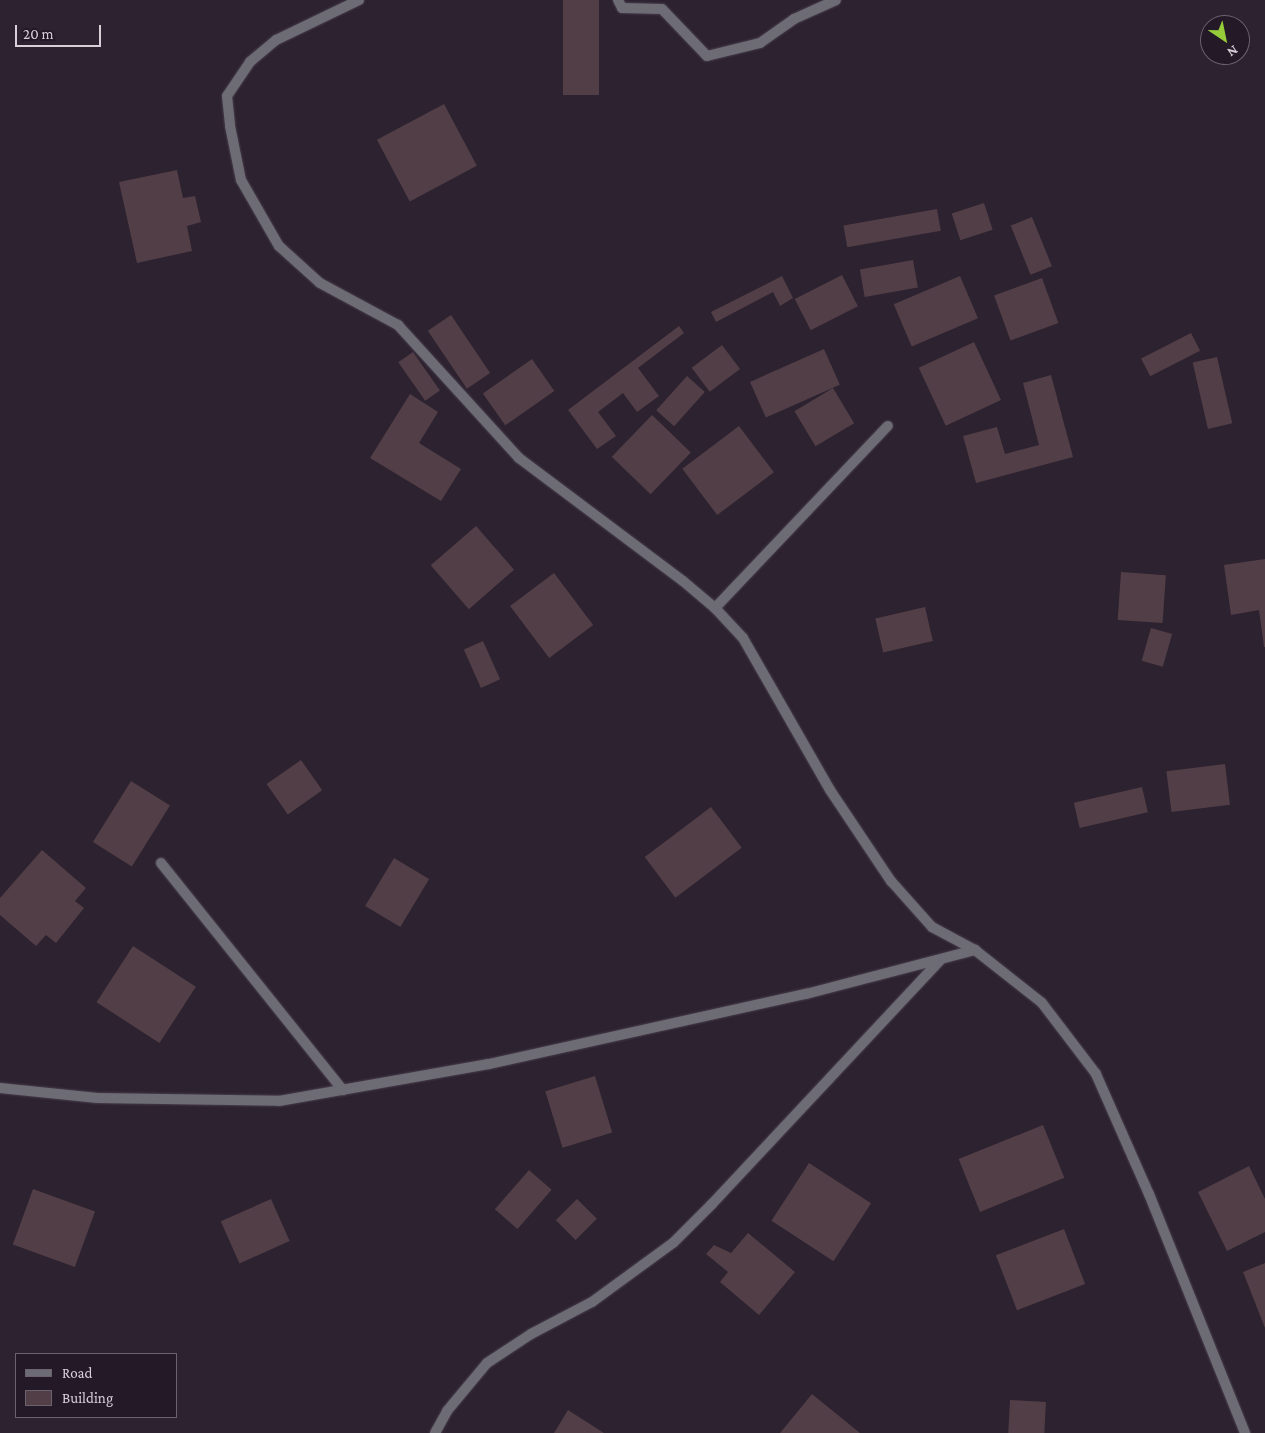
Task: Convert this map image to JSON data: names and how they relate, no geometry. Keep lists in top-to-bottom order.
{
  "legend": ["Road", "Building"],
  "scale_bar": "20 m",
  "north": "bottom right"
}
